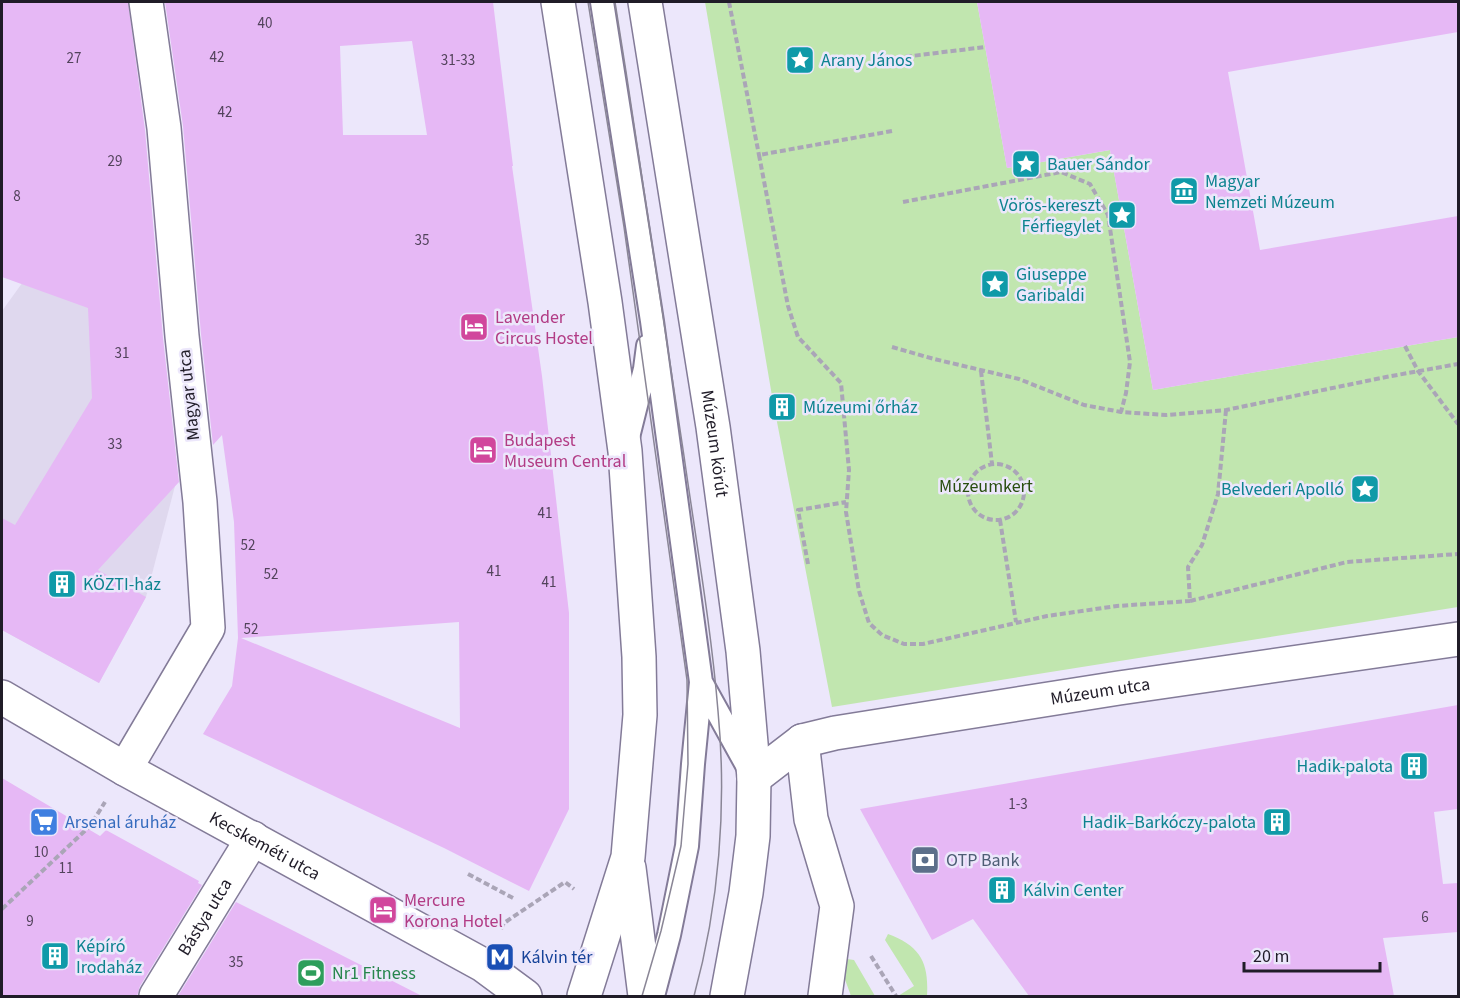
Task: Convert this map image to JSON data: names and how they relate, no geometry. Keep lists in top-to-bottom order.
{
  "streets": {
    "street": [
      "Magyar utca",
      "Múzeum körút",
      "Múzeum utca",
      "Kecskeméti utca",
      "Bástya utca"
    ]
  },
  "crossings": [
    ["Magyar utca", "Kecskeméti utca"],
    ["Múzeum körút", "Múzeum utca"],
    ["Kecskeméti utca", "Bástya utca"]
  ],
  "parks": ["Múzeumkert"],
  "places": {
    "place": [
      "Arany János",
      "Bauer Sándor",
      "Vörös-kereszt Férfiegylet",
      "Giuseppe Garibaldi",
      "Belvederi Apolló"
    ],
    "museum": ["Magyar Nemzeti Múzeum"],
    "hotel": ["Lavender Circus Hostel", "Budapest Museum Central", "Mercure Korona Hotel"],
    "building": [
      "Múzeumi őrház",
      "KÖZTI-ház",
      "Hadik-palota",
      "Hadik–Barkóczy-palota",
      "Kálvin Center",
      "Képíró Irodaház"
    ],
    "supermarket": ["Arsenal áruház"],
    "bank": ["OTP Bank"],
    "metro station": ["Kálvin tér"],
    "sports": ["Nr1 Fitness"]
  },
  "house_numbers": [
    "40",
    "42",
    "27",
    "31-33",
    "42",
    "29",
    "8",
    "35",
    "31",
    "33",
    "41",
    "52",
    "41",
    "52",
    "41",
    "52",
    "1-3",
    "10",
    "11",
    "6",
    "9",
    "35"
  ],
  "scale_bar": "20 m"
}
